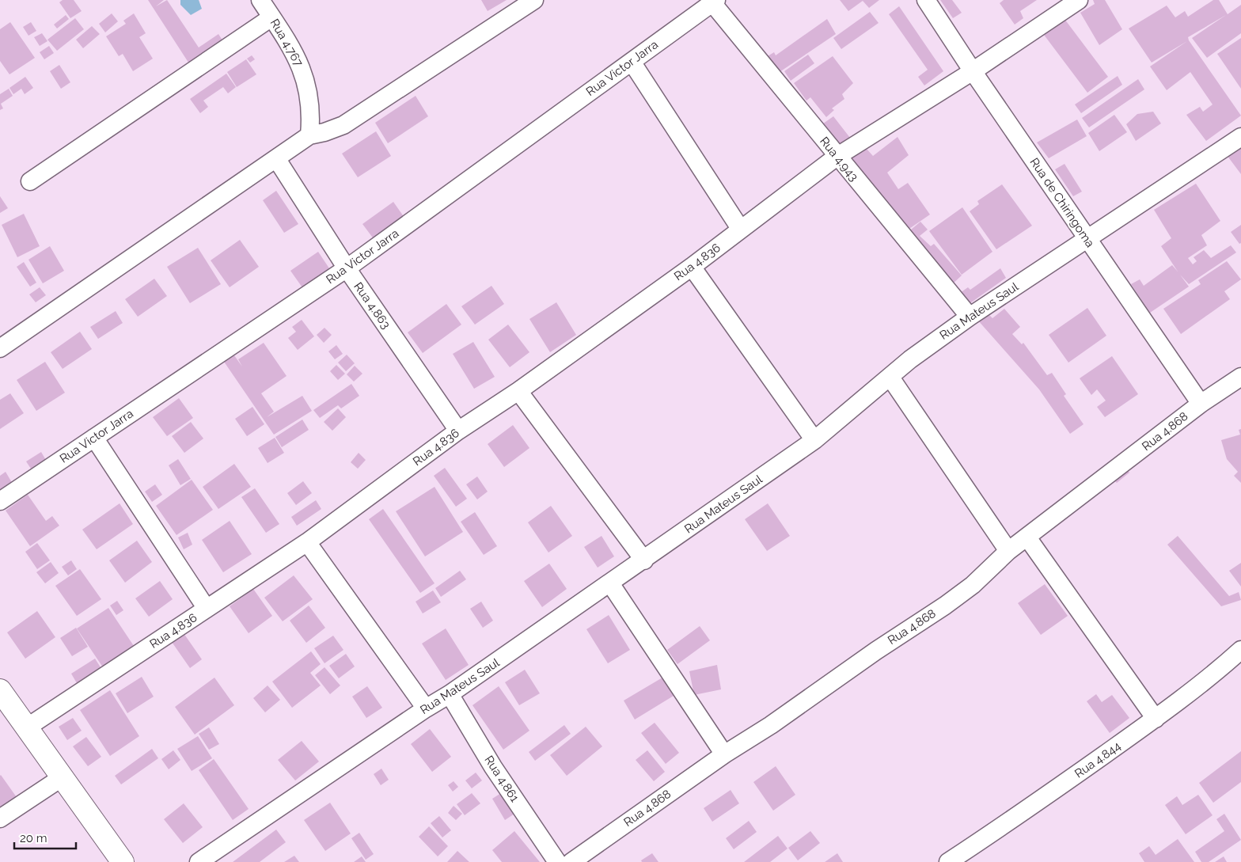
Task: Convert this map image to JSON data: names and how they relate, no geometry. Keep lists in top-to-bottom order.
{
  "streets": {
    "street": [
      "Rua 4.767",
      "Rua Victor Jarra",
      "Rua 4.943",
      "Rua de Chiringoma",
      "Rua 4.836",
      "Rua 4.863",
      "Rua Mateus Saul",
      "Rua 4.868",
      "Rua 4.844",
      "Rua 4.861"
    ]
  },
  "crossings": [
    ["Rua Victor Jarra", "Rua 4.943"],
    ["Rua Victor Jarra", "Rua 4.863"],
    ["Rua 4.943", "Rua 4.836"],
    ["Rua 4.943", "Rua Mateus Saul"],
    ["Rua de Chiringoma", "Rua 4.836"],
    ["Rua de Chiringoma", "Rua Mateus Saul"],
    ["Rua de Chiringoma", "Rua 4.868"],
    ["Rua 4.836", "Rua 4.863"],
    ["Rua Mateus Saul", "Rua 4.861"]
  ],
  "scale_bar": "20 m"
}
